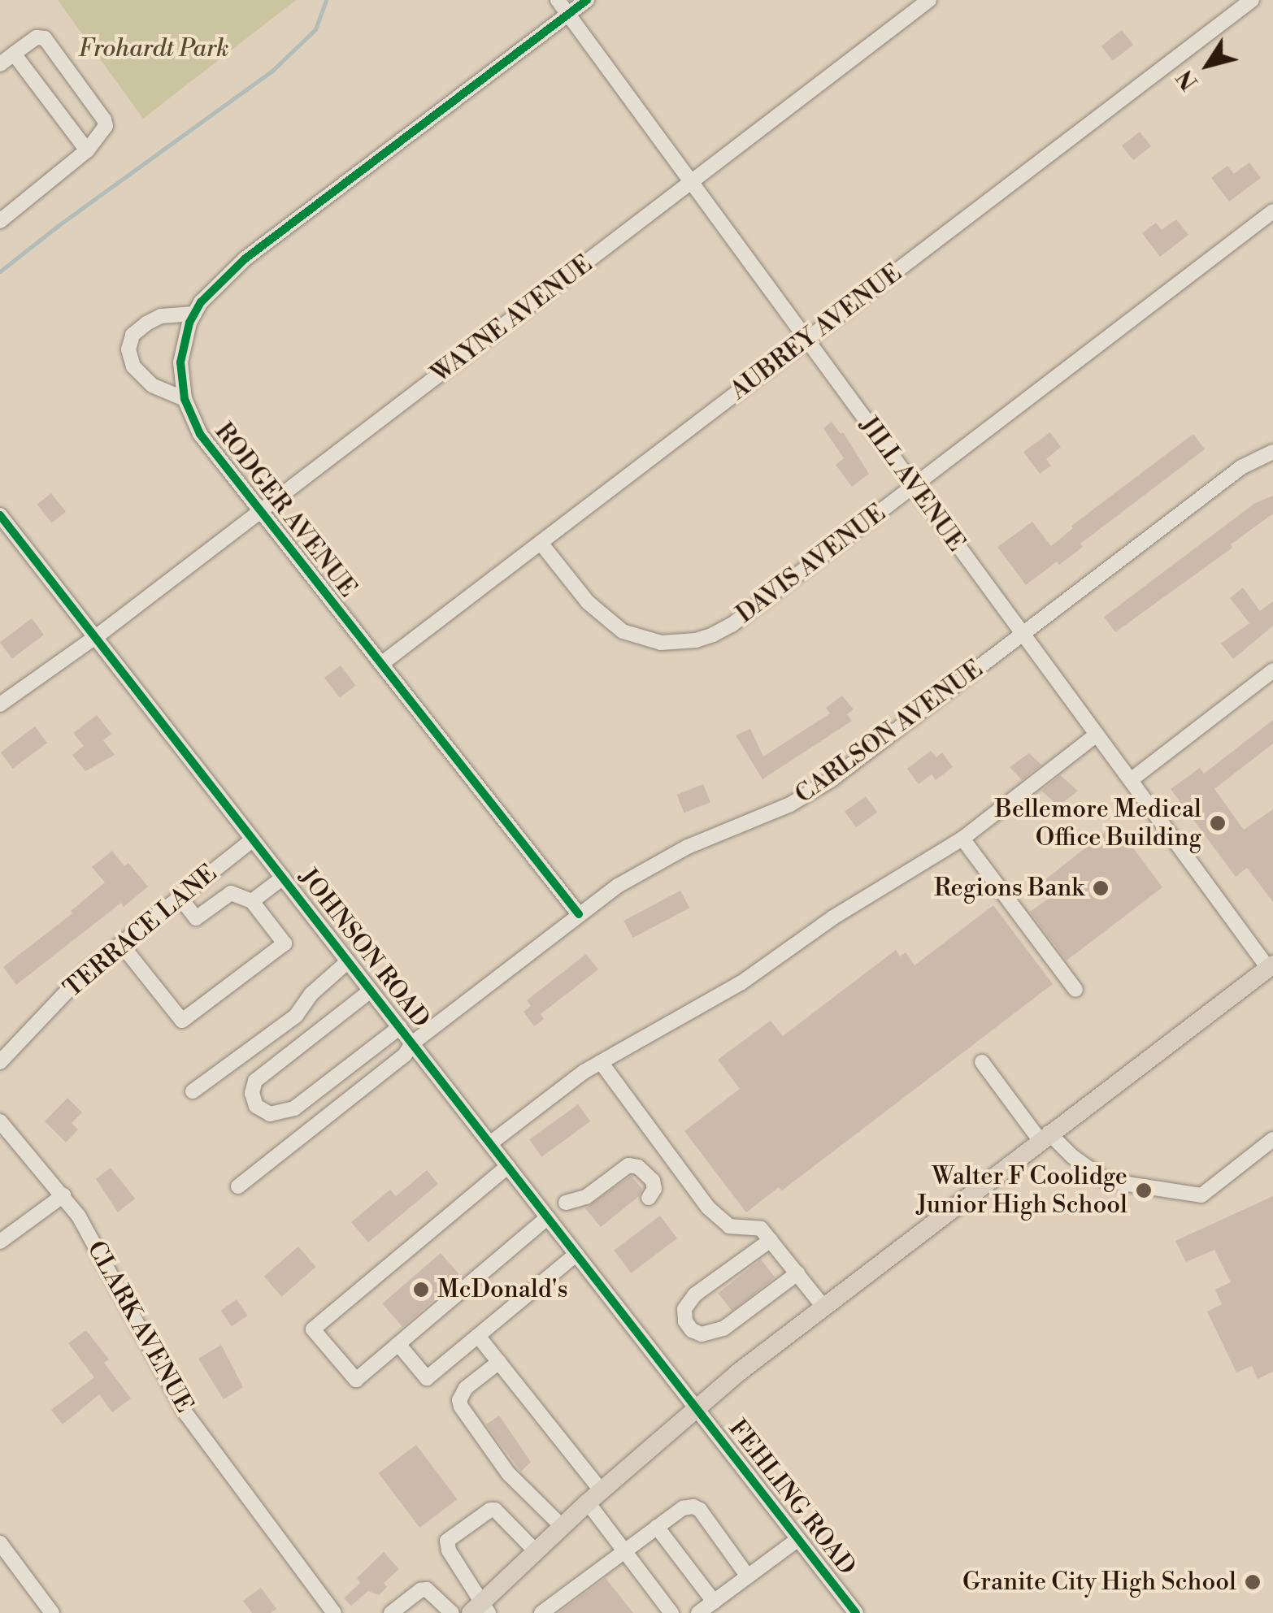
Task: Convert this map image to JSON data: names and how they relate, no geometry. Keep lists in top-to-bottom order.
{
  "streets": {
    "street": [
      "WAYNE AVENUE",
      "AUBREY AVENUE",
      "JILL AVENUE",
      "RODGER AVENUE",
      "DAVIS AVENUE",
      "CARLSON AVENUE",
      "TERRACE LANE",
      "JOHNSON ROAD",
      "CLARK AVENUE",
      "FEHLING ROAD"
    ]
  },
  "crossings": [
    ["WAYNE AVENUE", "JILL AVENUE"],
    ["WAYNE AVENUE", "RODGER AVENUE"],
    ["WAYNE AVENUE", "JOHNSON ROAD"],
    ["AUBREY AVENUE", "JILL AVENUE"],
    ["AUBREY AVENUE", "RODGER AVENUE"],
    ["AUBREY AVENUE", "DAVIS AVENUE"],
    ["JILL AVENUE", "RODGER AVENUE"],
    ["JILL AVENUE", "DAVIS AVENUE"],
    ["JILL AVENUE", "CARLSON AVENUE"],
    ["RODGER AVENUE", "CARLSON AVENUE"],
    ["CARLSON AVENUE", "JOHNSON ROAD"],
    ["TERRACE LANE", "JOHNSON ROAD"],
    ["JOHNSON ROAD", "FEHLING ROAD"]
  ],
  "parks": ["Frohardt Park"],
  "places": [
    "Bellemore Medical Office Building",
    "Regions Bank",
    "Walter F Coolidge Junior High School",
    "McDonald's",
    "Granite City High School"
  ],
  "north": "bottom left"
}
